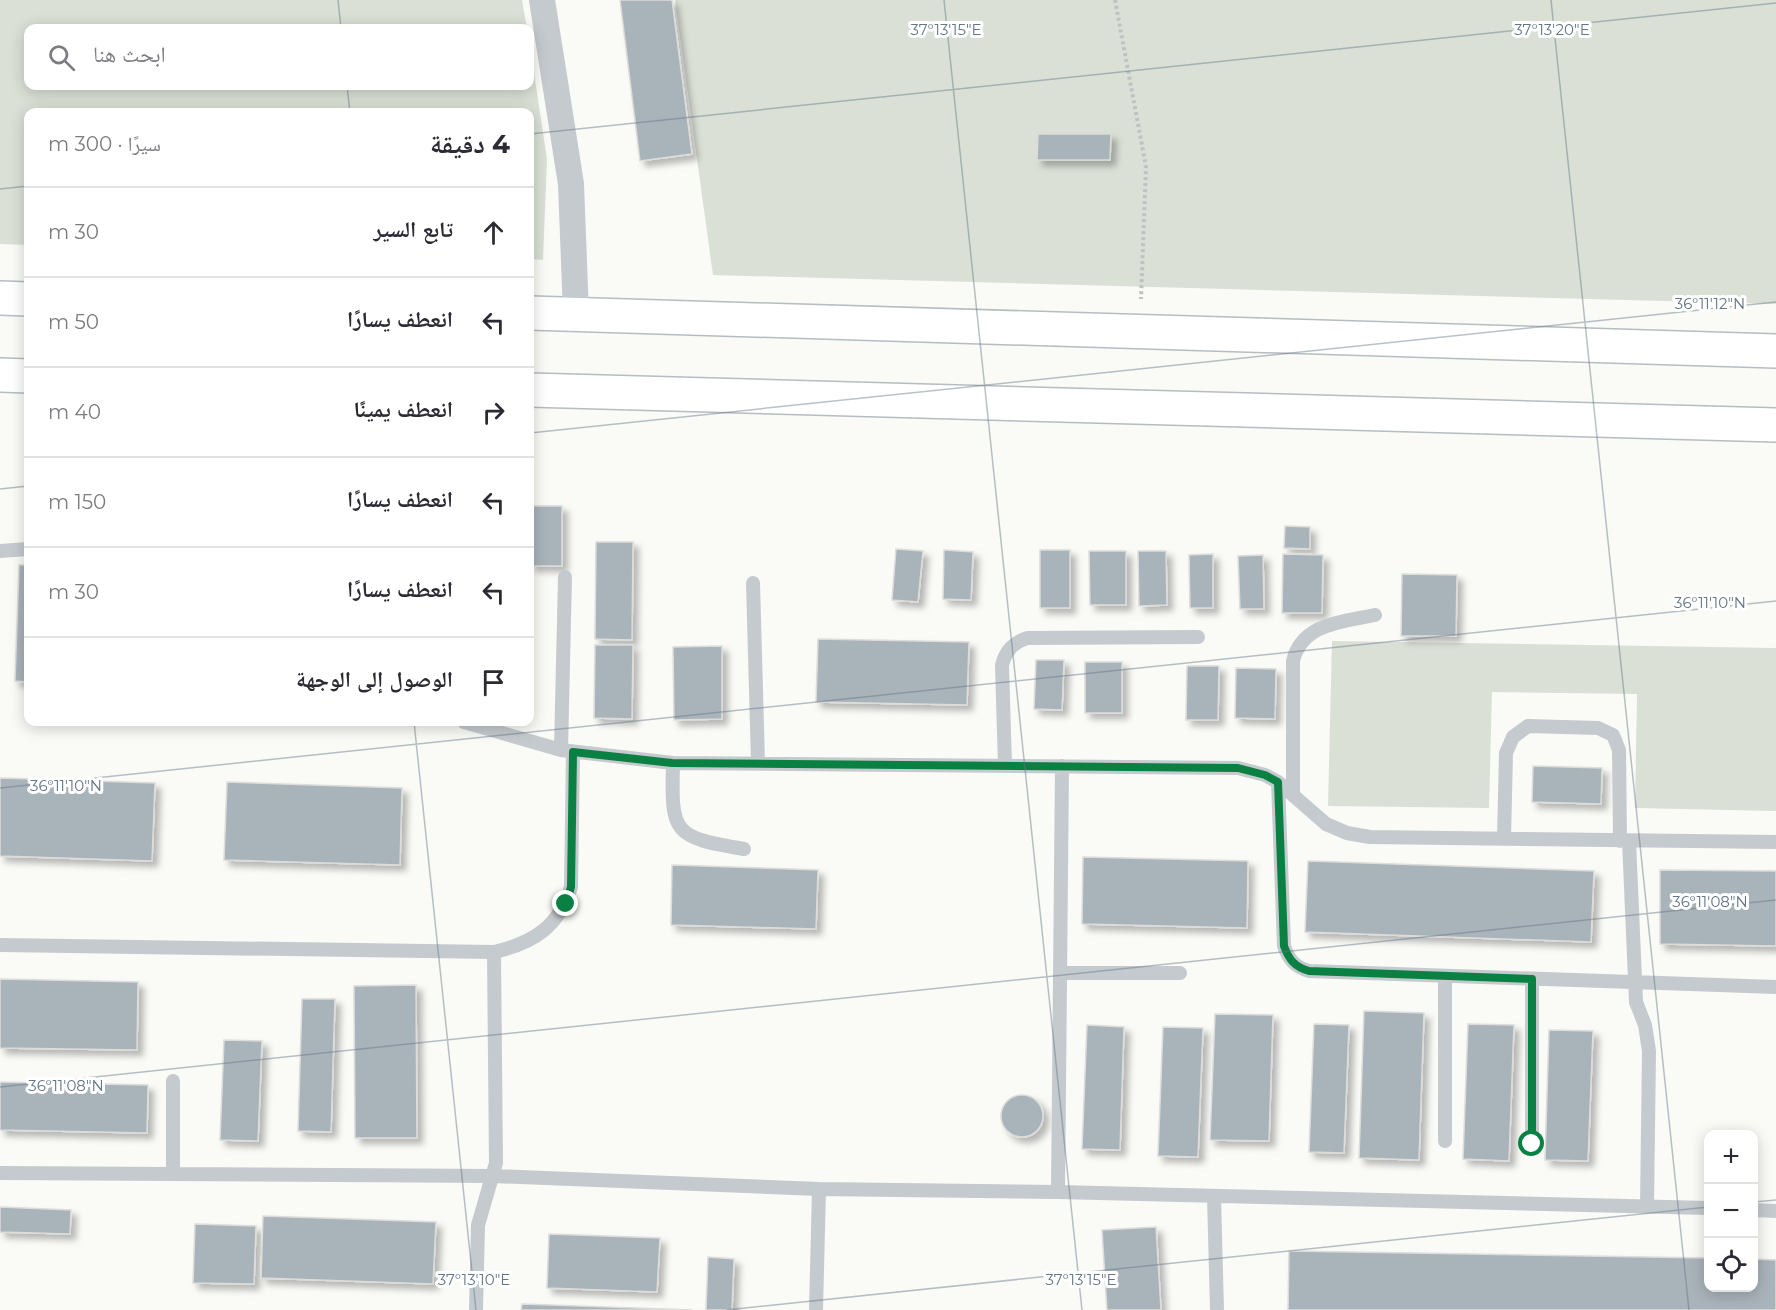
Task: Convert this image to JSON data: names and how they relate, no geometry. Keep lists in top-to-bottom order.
{
  "page": {
    "search": "ابحث هنا",
    "heading": ["4 دقيقة", "سيرًا · 300 m"],
    "list": [
      ["تابع السير", "30 m"],
      ["انعطف يسارًا", "50 m"],
      ["انعطف يمينًا", "40 m"],
      ["انعطف يسارًا", "150 m"],
      ["انعطف يسارًا", "30 m"],
      "الوصول إلى الوجهة"
    ],
    "map_buttons": ["+", "−"]
  },
  "coordinates": [
    "37°13'15\"E",
    "37°13'20\"E",
    "36°11'12\"N",
    "36°11'10\"N",
    "36°11'08\"N",
    "37°13'10\"E"
  ]
}
